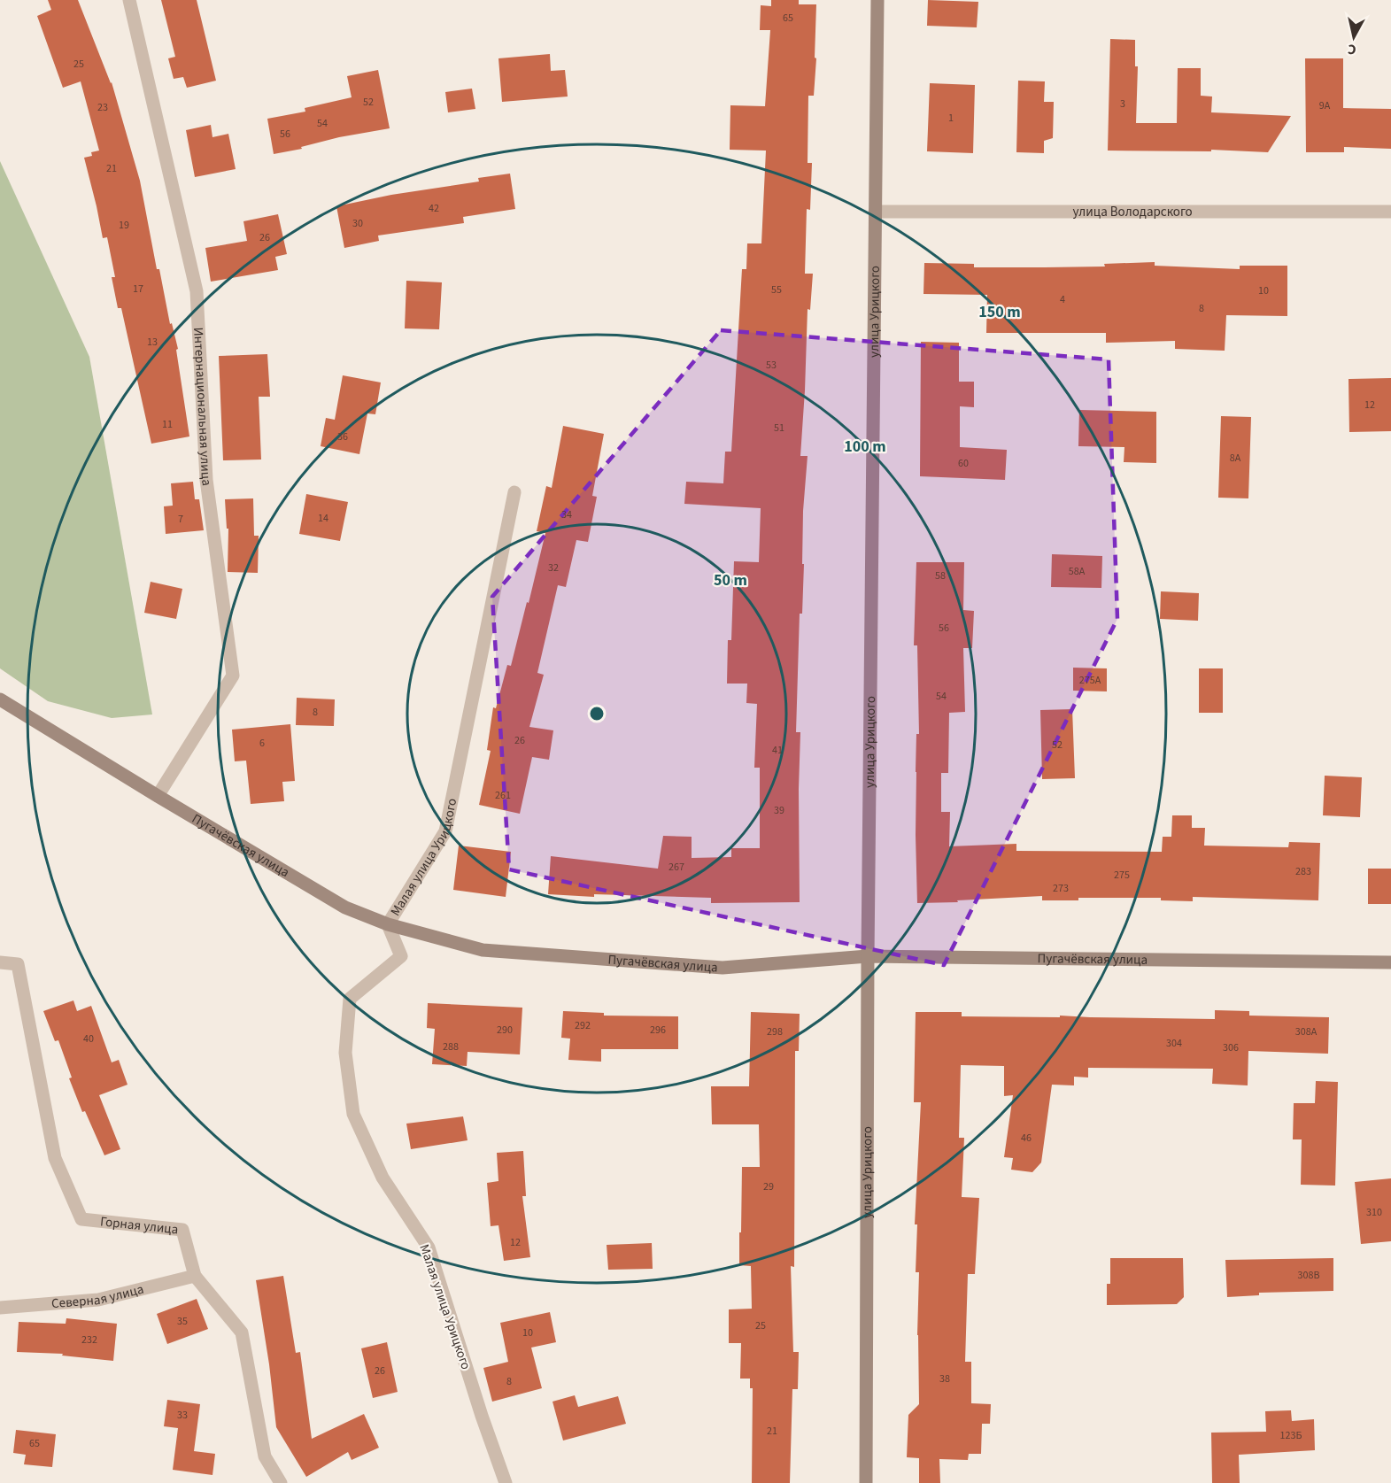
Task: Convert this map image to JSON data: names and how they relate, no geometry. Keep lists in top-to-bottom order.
{
  "streets": {
    "street": [
      "улица Володарского",
      "улица Урицкого",
      "Интернациональная улица",
      "Пугачёвская улица",
      "Малая улица Урицкого",
      "Горная улица",
      "Северная улица"
    ]
  },
  "crossings": [
    ["улица Володарского", "улица Урицкого"],
    ["улица Урицкого", "Пугачёвская улица"],
    ["Интернациональная улица", "Пугачёвская улица"],
    ["Пугачёвская улица", "Малая улица Урицкого"],
    ["Горная улица", "Северная улица"]
  ],
  "house_numbers": [
    "65",
    "25",
    "52",
    "3",
    "9А",
    "23",
    "1",
    "54",
    "56",
    "21",
    "42",
    "30",
    "19",
    "26",
    "17",
    "55",
    "10",
    "4",
    "8",
    "13",
    "53",
    "12",
    "11",
    "51",
    "36",
    "8А",
    "60",
    "34",
    "14",
    "7",
    "32",
    "58А",
    "58",
    "56",
    "275А",
    "54",
    "8",
    "26",
    "6",
    "52",
    "41",
    "261",
    "39",
    "267",
    "283",
    "275",
    "273",
    "292",
    "290",
    "296",
    "298",
    "308А",
    "40",
    "304",
    "288",
    "306",
    "46",
    "29",
    "310",
    "12",
    "308В",
    "35",
    "25",
    "10",
    "232",
    "26",
    "38",
    "8",
    "33",
    "21",
    "123Б",
    "65"
  ],
  "north": "bottom",
  "rings": ["150 m", "100 m", "50 m"]
}
